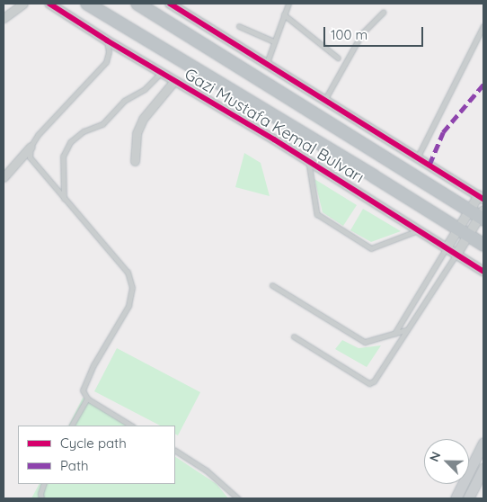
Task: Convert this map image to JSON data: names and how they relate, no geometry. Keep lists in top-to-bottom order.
{
  "streets": {
    "highway": ["Gazi Mustafa Kemal Bulvarı"]
  },
  "legend": ["Cycle path", "Path"],
  "scale_bar": "100 m",
  "north": "top left"
}
